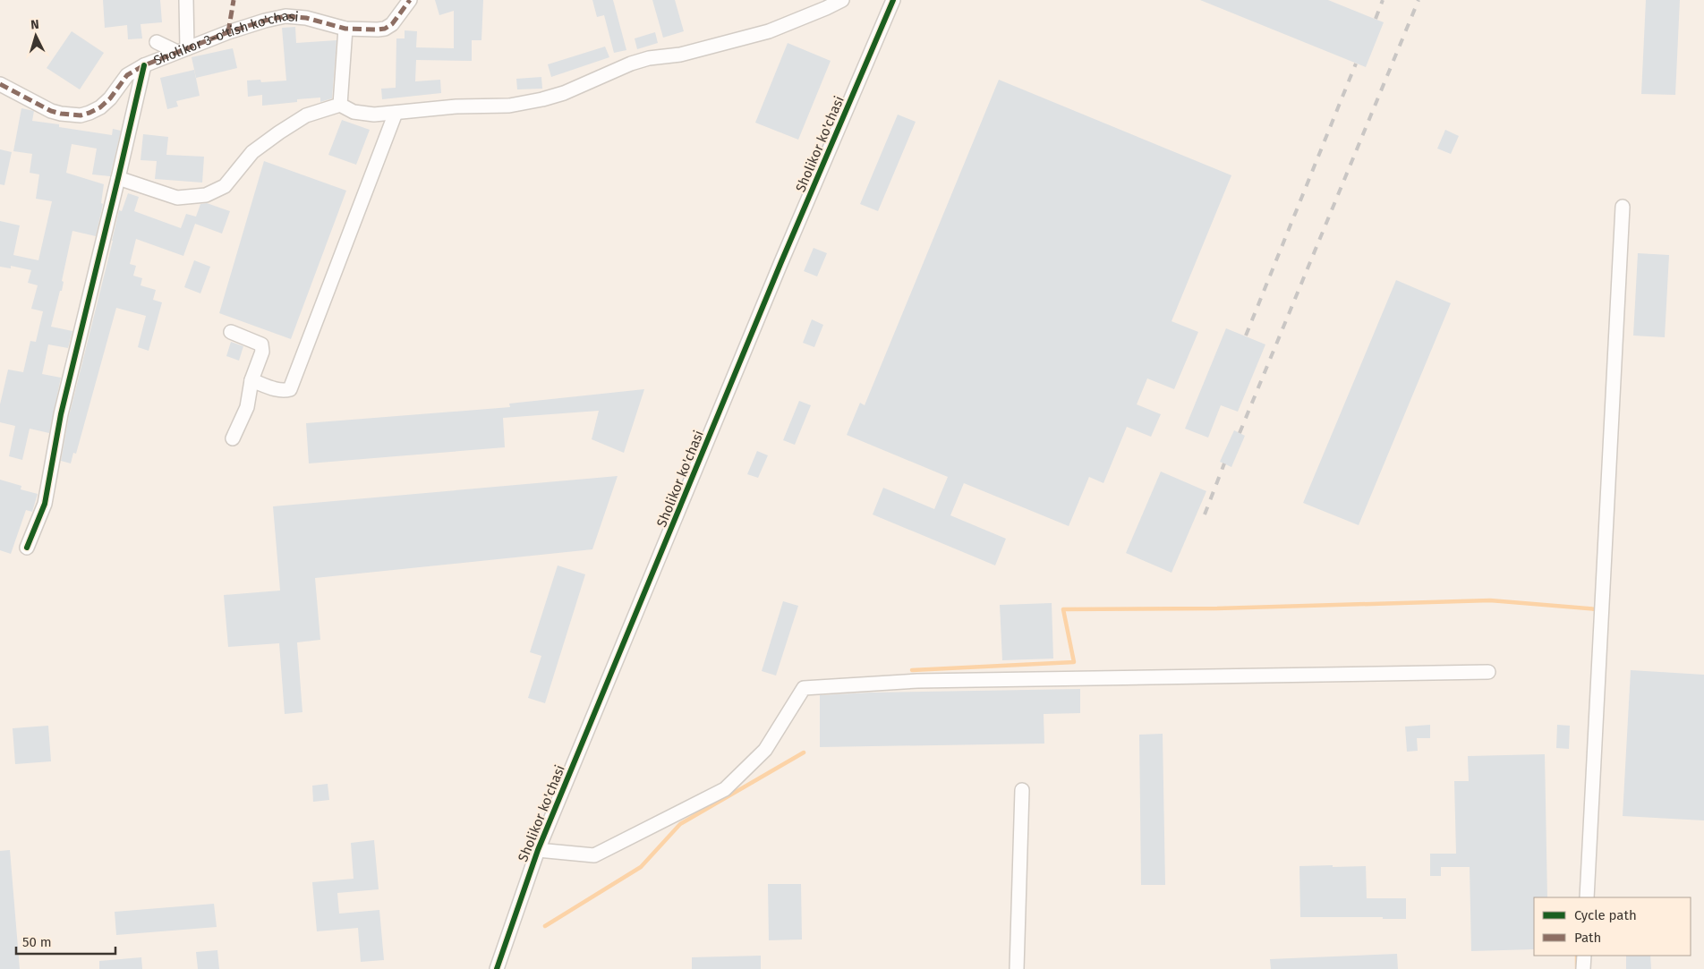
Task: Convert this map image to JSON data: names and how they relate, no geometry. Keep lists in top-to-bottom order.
{
  "streets": {
    "street": ["Sholikor 3-o'tish ko'chasi", "Sholikor ko'chasi"]
  },
  "legend": ["Cycle path", "Path"],
  "scale_bar": "50 m",
  "north": "top"
}
